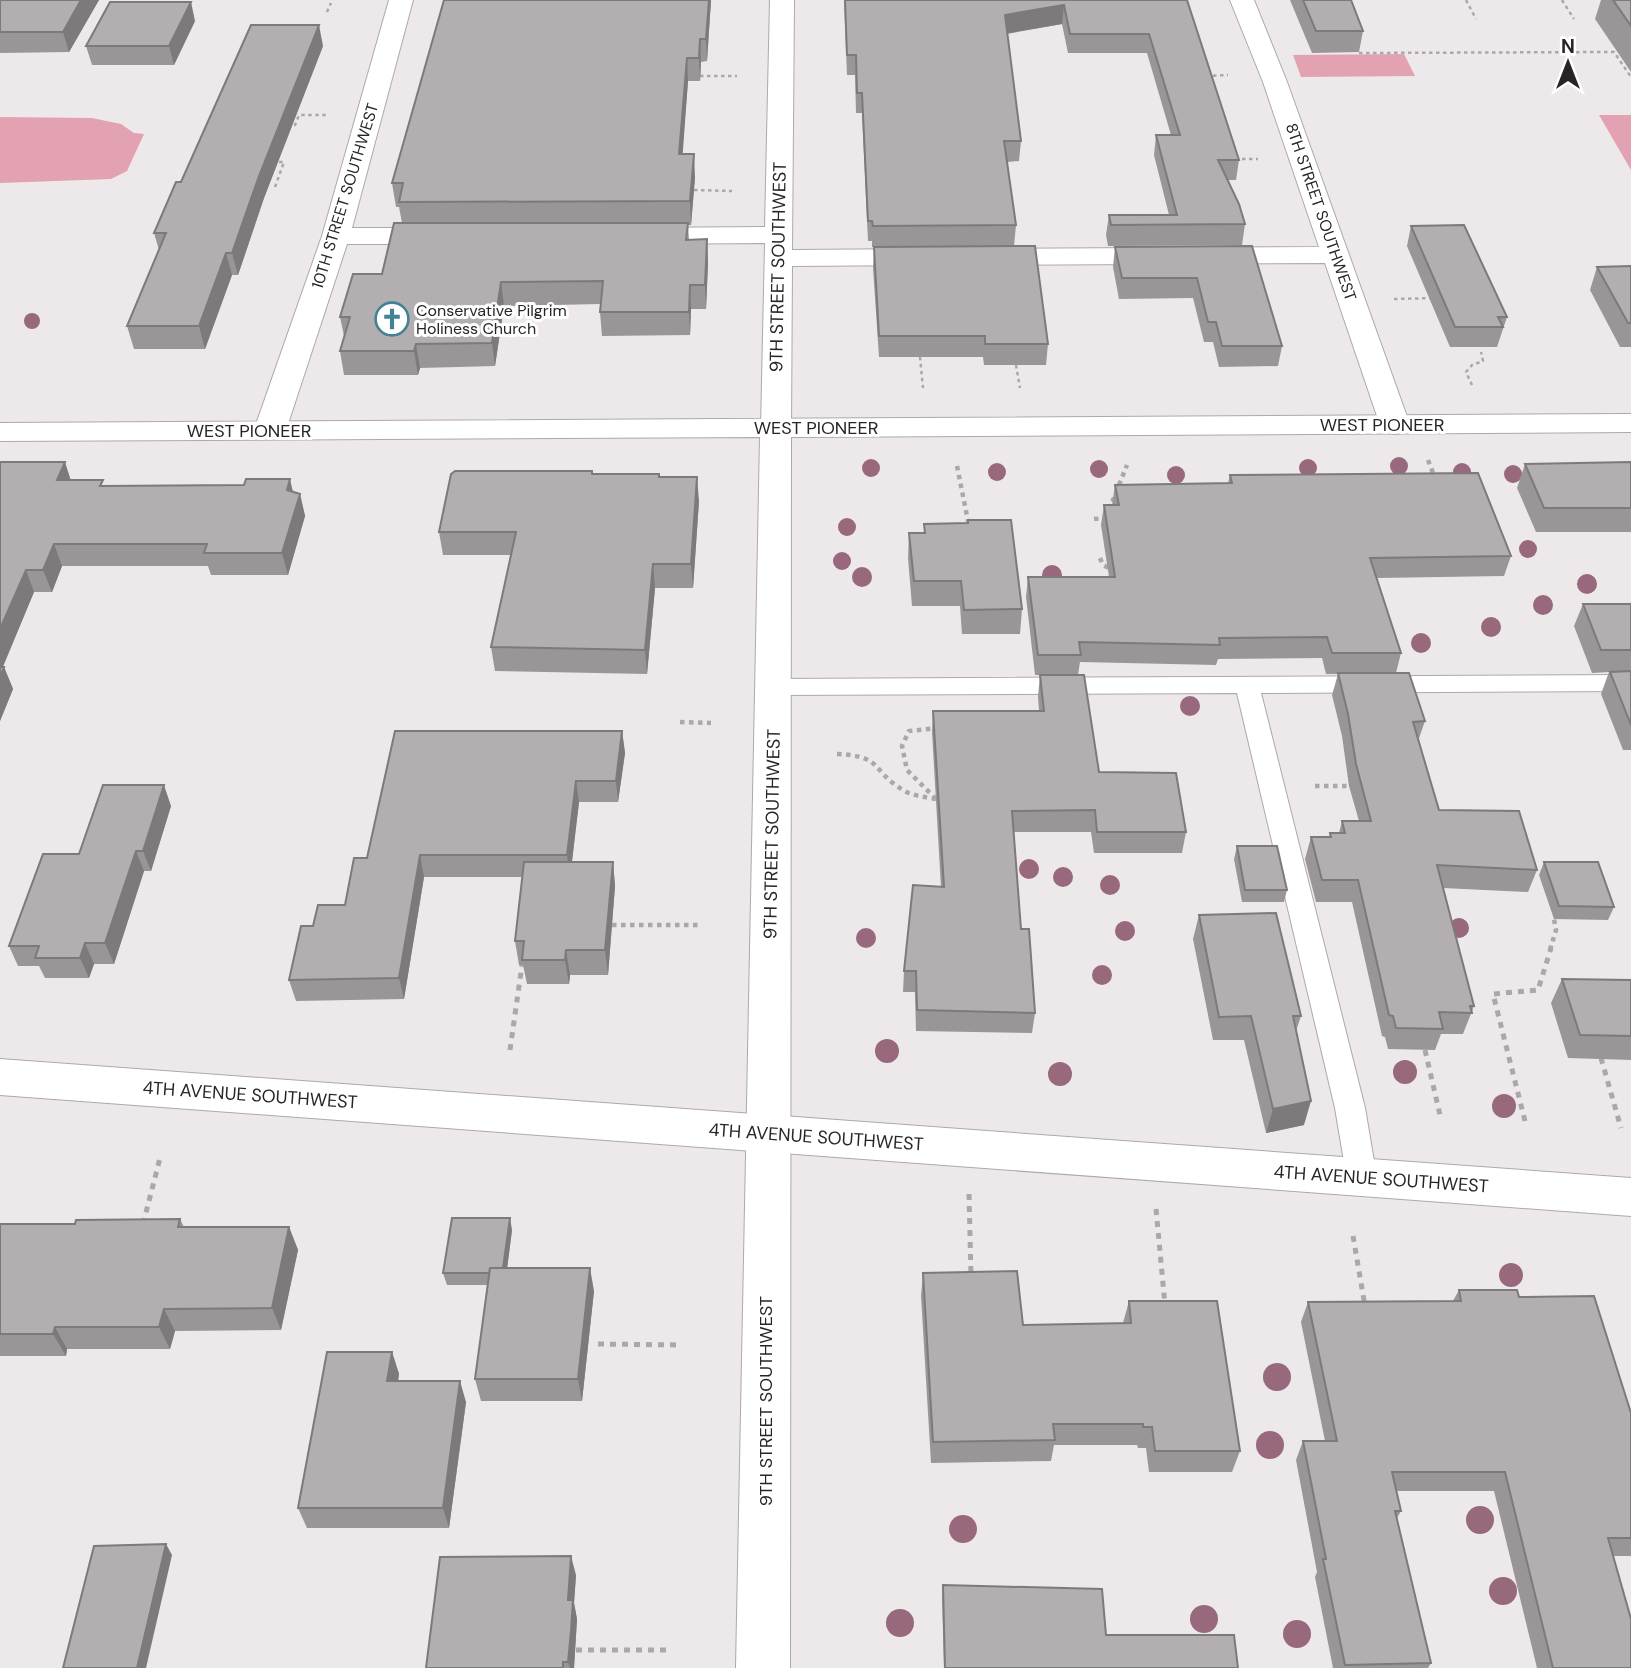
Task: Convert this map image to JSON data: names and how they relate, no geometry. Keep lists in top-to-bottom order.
{
  "streets": {
    "street": [
      "10TH STREET SOUTHWEST",
      "8TH STREET SOUTHWEST",
      "9TH STREET SOUTHWEST",
      "WEST PIONEER",
      "4TH AVENUE SOUTHWEST"
    ]
  },
  "crossings": [
    ["10TH STREET SOUTHWEST", "WEST PIONEER"],
    ["8TH STREET SOUTHWEST", "WEST PIONEER"],
    ["9TH STREET SOUTHWEST", "WEST PIONEER"],
    ["9TH STREET SOUTHWEST", "4TH AVENUE SOUTHWEST"]
  ],
  "places": {
    "church": ["Conservative Pilgrim Holiness Church"]
  },
  "north": "top"
}
